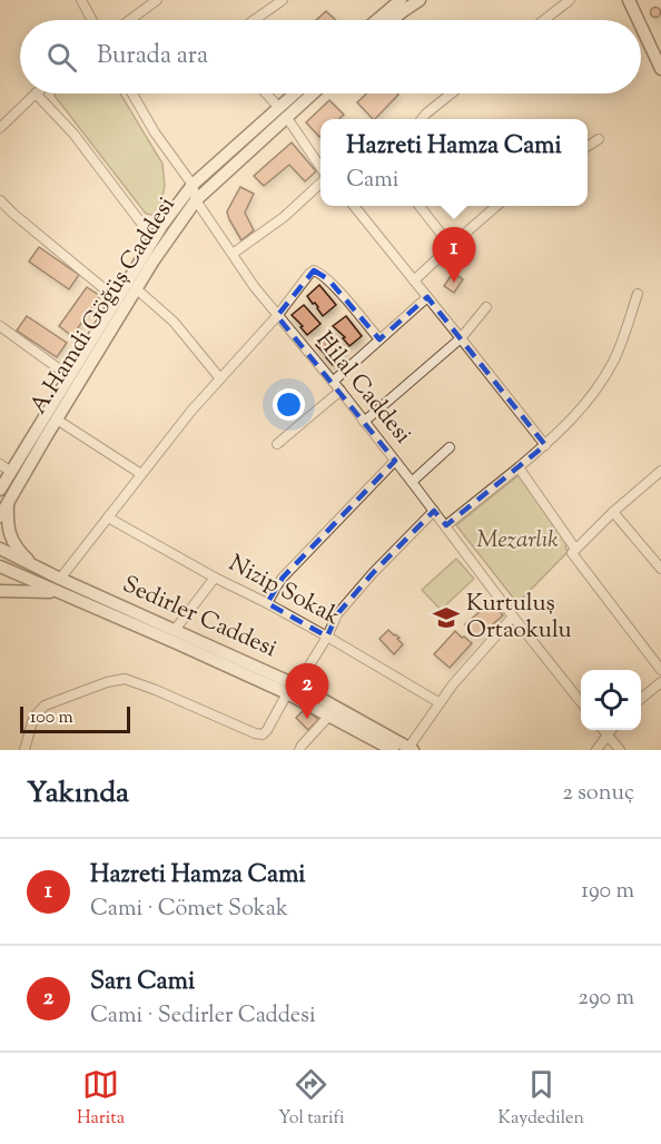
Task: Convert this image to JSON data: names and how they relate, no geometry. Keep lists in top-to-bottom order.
{
  "streets": {
    "street": [
      "A.Hamdi Göğüş Caddesi",
      "Hilal Caddesi",
      "Nizip Sokak",
      "Sedirler Caddesi"
    ]
  },
  "crossings": [
    ["A.Hamdi Göğüş Caddesi", "Hilal Caddesi"]
  ],
  "parks": ["Mezarlık"],
  "places": {
    "school or university": ["Kurtuluş Ortaokulu"]
  },
  "scale_bar": "100 m",
  "page": {
    "search": "Burada ara",
    "popup": ["Hazreti Hamza Cami", "Cami"],
    "pins": ["1", "2"],
    "scale": "100 m",
    "heading": ["Yakında", "2 sonuç"],
    "list": [
      {
        "mark": "1",
        "name": "Hazreti Hamza Cami",
        "note": "Cami · Cömet Sokak",
        "value": "190 m"
      },
      {
        "mark": "2",
        "name": "Sarı Cami",
        "note": "Cami · Sedirler Caddesi",
        "value": "290 m"
      }
    ],
    "nav": ["Harita", "Yol tarifi", "Kaydedilen"]
  }
}
